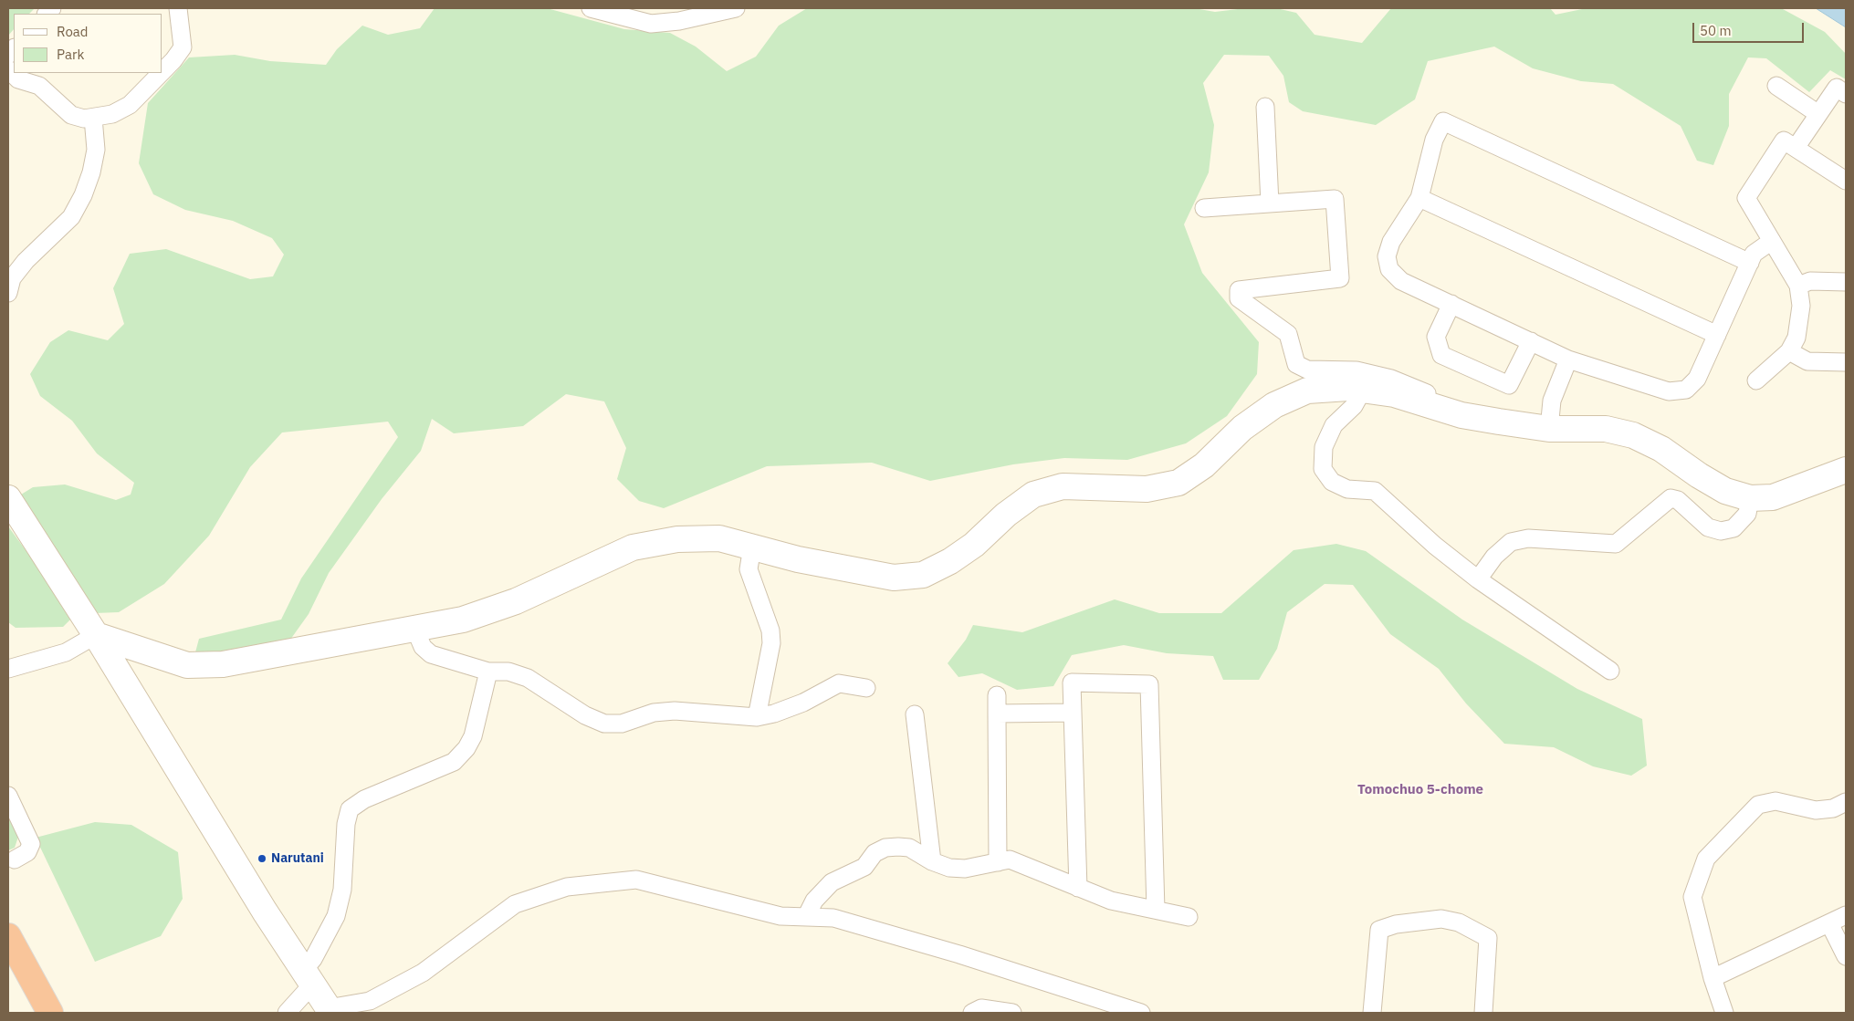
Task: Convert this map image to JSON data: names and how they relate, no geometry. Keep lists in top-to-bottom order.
{
  "districts": ["Tomochuo 5-chome"],
  "places": ["Narutani"],
  "legend": ["Road", "Park"],
  "scale_bar": "50 m"
}
